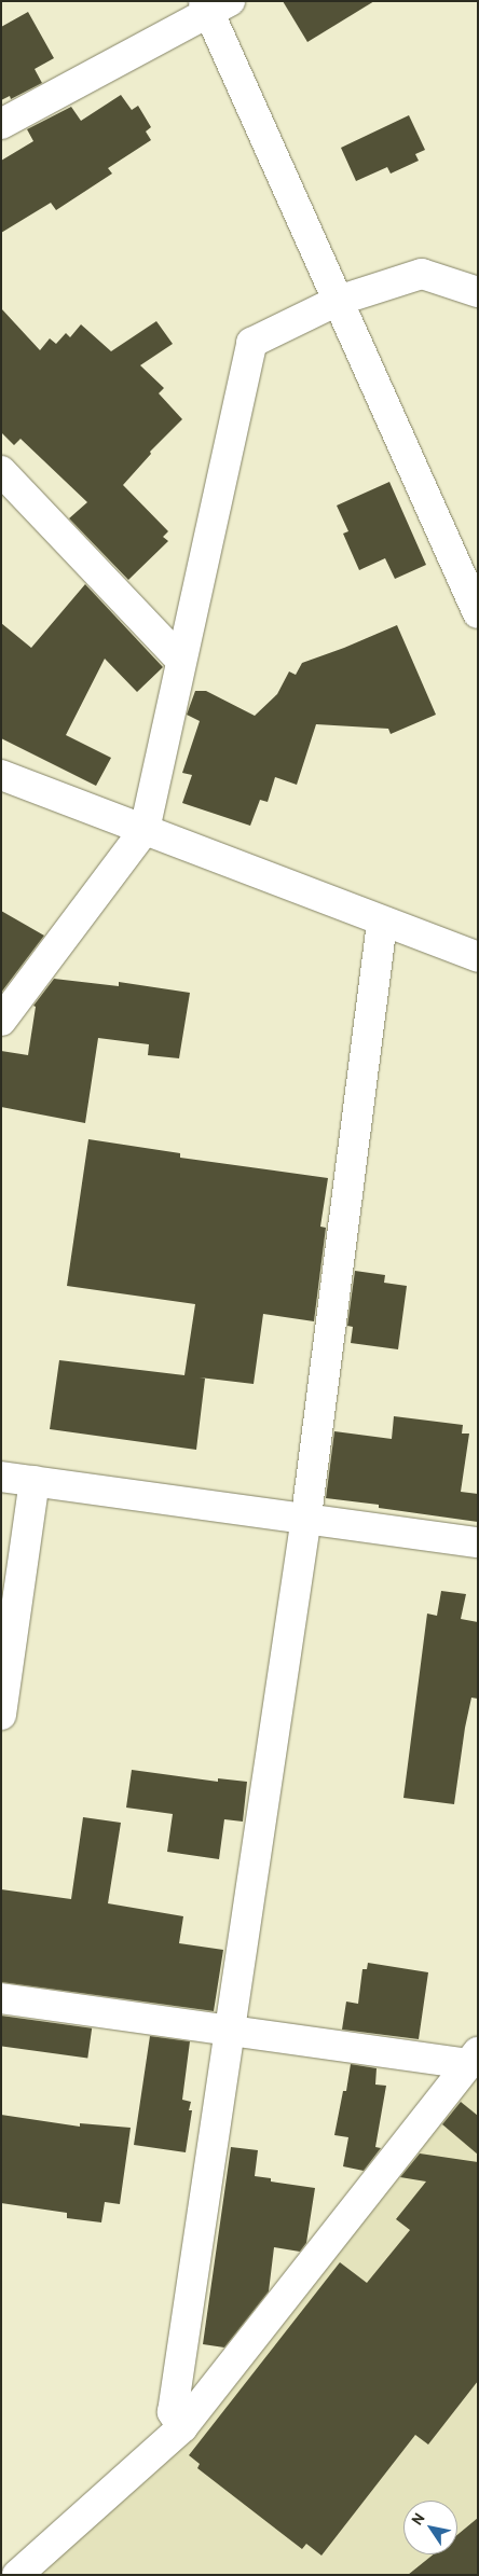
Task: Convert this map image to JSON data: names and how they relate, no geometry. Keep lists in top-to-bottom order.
{
  "north": "top left"
}
